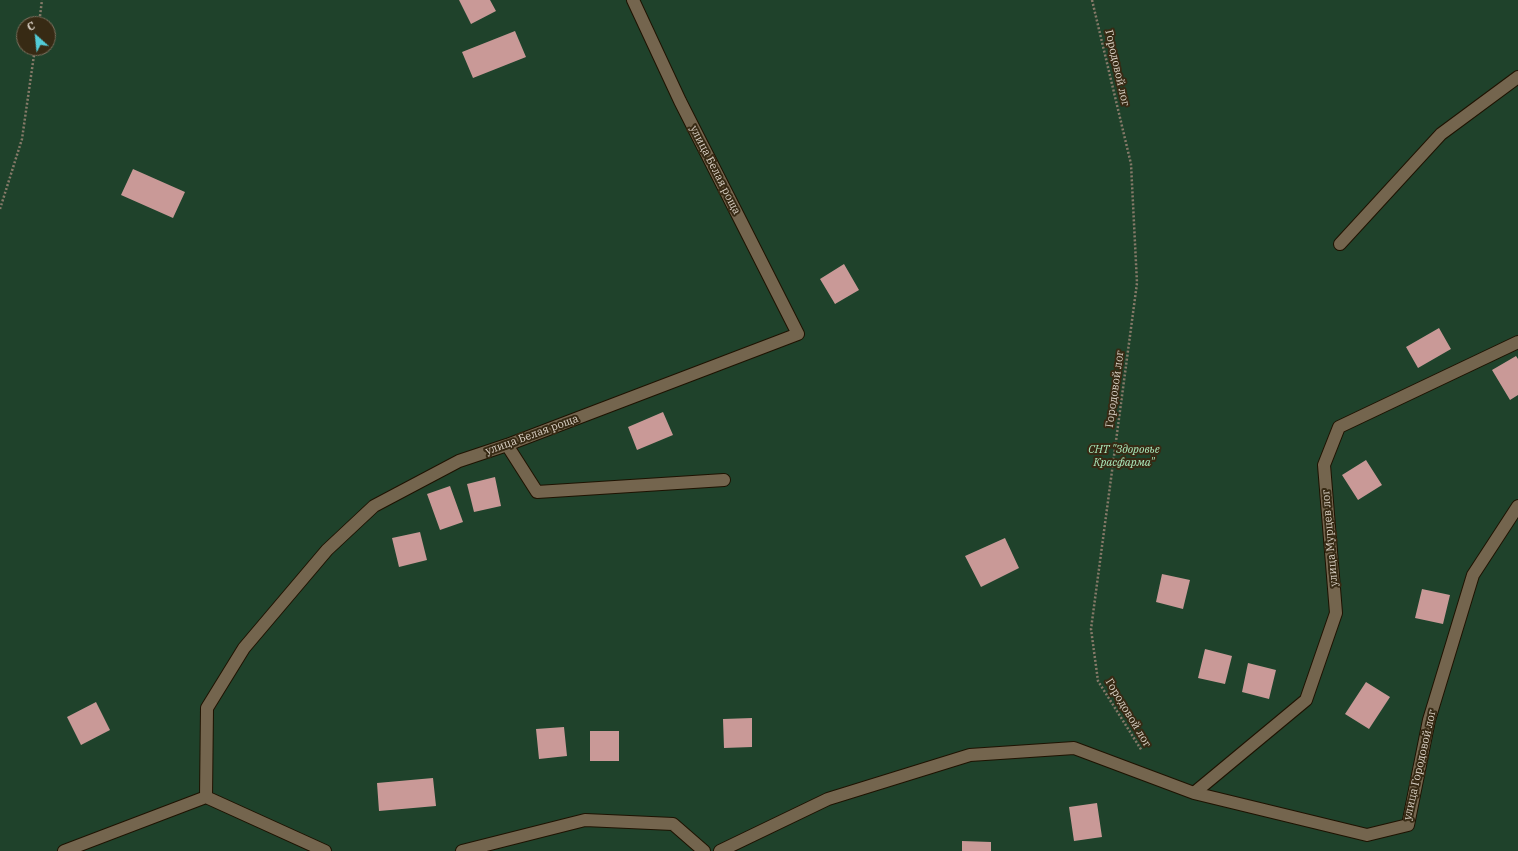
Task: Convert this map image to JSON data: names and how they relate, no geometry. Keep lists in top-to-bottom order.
{
  "streets": {
    "street": ["улица Белая роща", "улица Мурцев лог", "улица Городовой лог"],
    "path": ["Городовой лог"]
  },
  "crossings": [
    ["улица Мурцев лог", "улица Городовой лог"]
  ],
  "parks": ["СНТ \"Здоровье Красфарма\""],
  "north": "top left"
}
